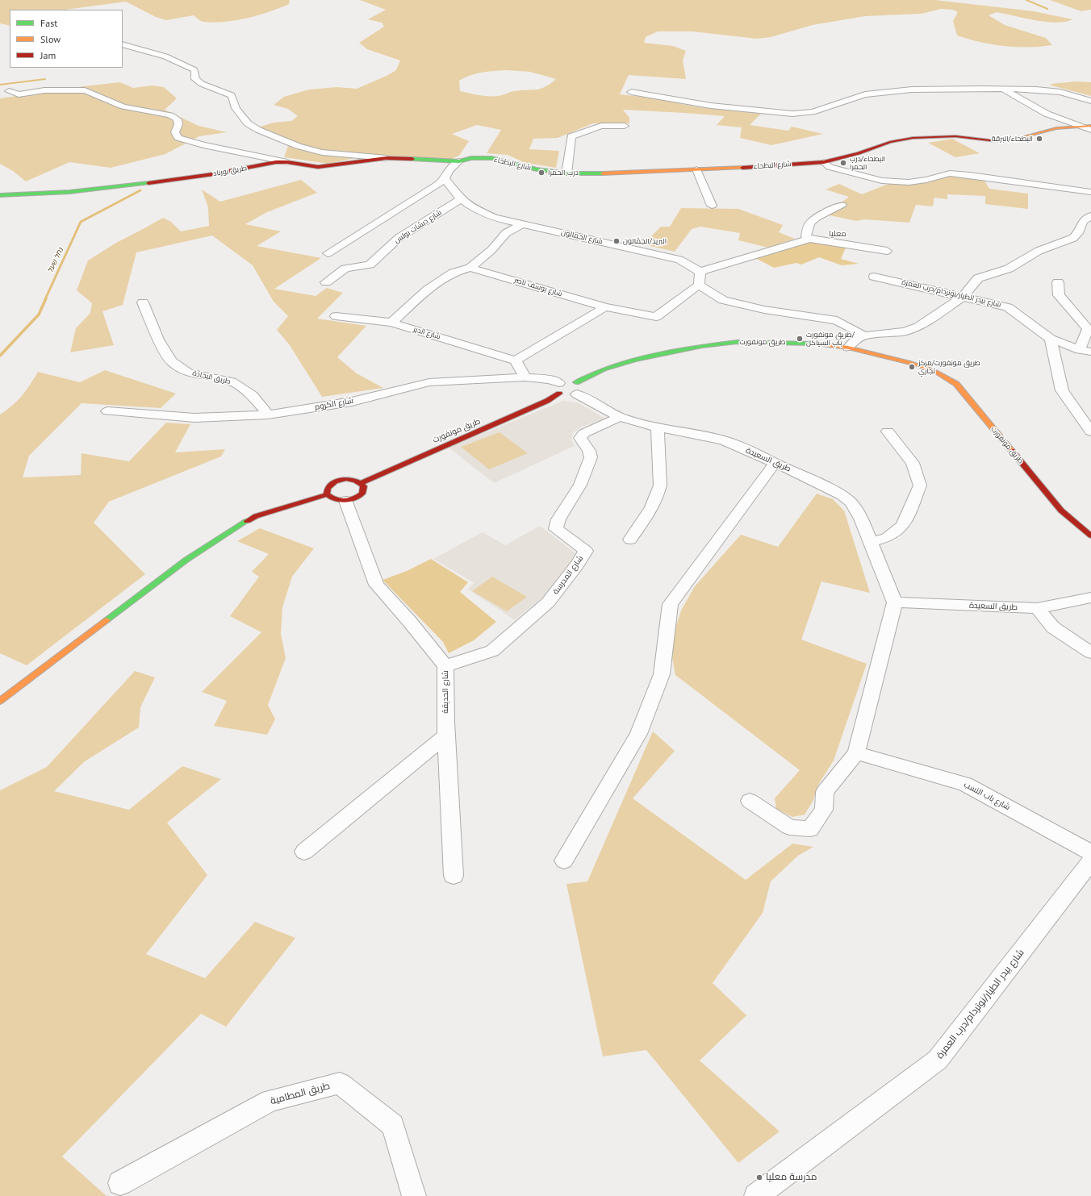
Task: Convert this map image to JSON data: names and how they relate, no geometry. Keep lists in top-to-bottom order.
{
  "streets": {
    "street": [
      "شارع البطحاء",
      "طريق بورناد",
      "شارع دبشات بولس",
      "شارع الجمالون",
      "شارع يوسف ناصر",
      "شارع بيدر الطيار/نوتردام/درب العمرة",
      "شارع الدير",
      "طريق مونفورت",
      "طريق البجادة",
      "شارع الكروم",
      "طريق السعيدة",
      "شارع المدرسة",
      "شارع الحديقة",
      "شارع باب النسب",
      "طريق المطامية"
    ]
  },
  "crossings": [
    ["شارع البطحاء", "طريق بورناد"],
    ["شارع دبشات بولس", "شارع الجمالون"],
    ["طريق مونفورت", "شارع الكروم"],
    ["طريق مونفورت", "طريق السعيدة"],
    ["طريق مونفورت", "شارع الحديقة"],
    ["طريق البجادة", "شارع الكروم"],
    ["طريق السعيدة", "شارع المدرسة"],
    ["شارع المدرسة", "شارع الحديقة"]
  ],
  "districts": ["معليا"],
  "water": ["נחל שעל"],
  "places": [
    "البطحاء/البرقة",
    "البطحاء/درب الحمرا",
    "درب الحمرا",
    "البريد/الجمّالون",
    "طريق مونفورت/ باب السياكل",
    "طريق مونفورت/مركز تجاري",
    "مدرسة معليا"
  ],
  "legend": ["Fast", "Slow", "Jam"]
}
